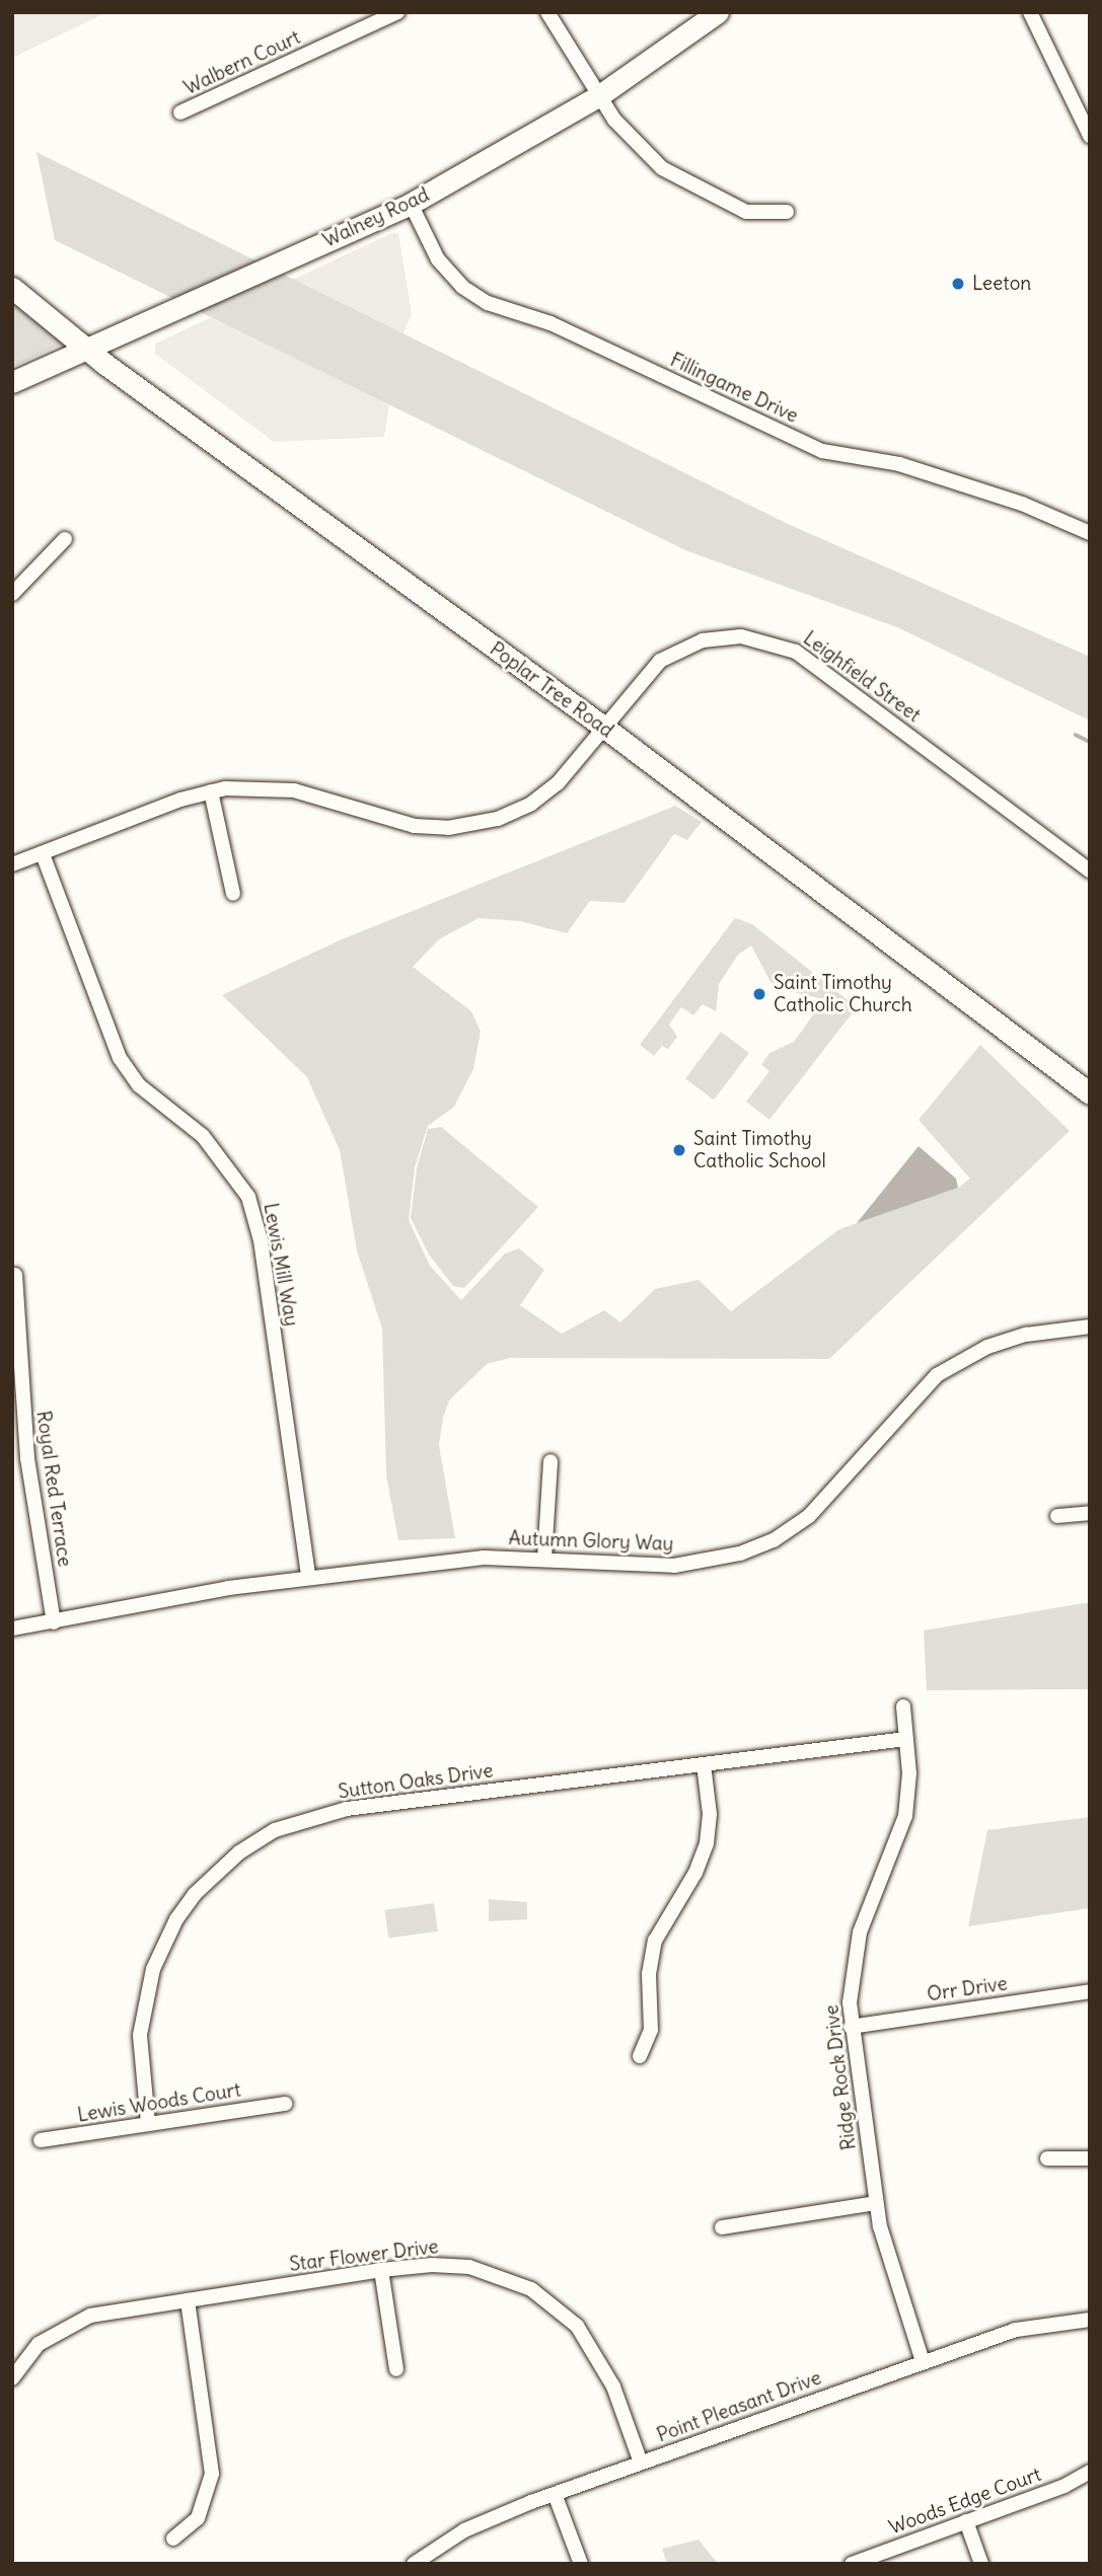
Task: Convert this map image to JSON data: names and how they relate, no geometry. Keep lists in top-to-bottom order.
{
  "streets": {
    "main road": ["Walney Road", "Poplar Tree Road"],
    "street": [
      "Walbern Court",
      "Fillingame Drive",
      "Leighfield Street",
      "Lewis Mill Way",
      "Royal Red Terrace",
      "Autumn Glory Way",
      "Sutton Oaks Drive",
      "Orr Drive",
      "Ridge Rock Drive",
      "Lewis Woods Court",
      "Star Flower Drive",
      "Point Pleasant Drive",
      "Woods Edge Court"
    ]
  },
  "crossings": [
    ["Walney Road", "Fillingame Drive"],
    ["Walney Road", "Poplar Tree Road"],
    ["Leighfield Street", "Poplar Tree Road"],
    ["Leighfield Street", "Lewis Mill Way"],
    ["Lewis Mill Way", "Autumn Glory Way"],
    ["Royal Red Terrace", "Autumn Glory Way"],
    ["Sutton Oaks Drive", "Ridge Rock Drive"],
    ["Sutton Oaks Drive", "Lewis Woods Court"],
    ["Orr Drive", "Ridge Rock Drive"],
    ["Ridge Rock Drive", "Point Pleasant Drive"],
    ["Star Flower Drive", "Point Pleasant Drive"]
  ],
  "places": ["Leeton", "Saint Timothy Catholic Church", "Saint Timothy Catholic School"]
}
